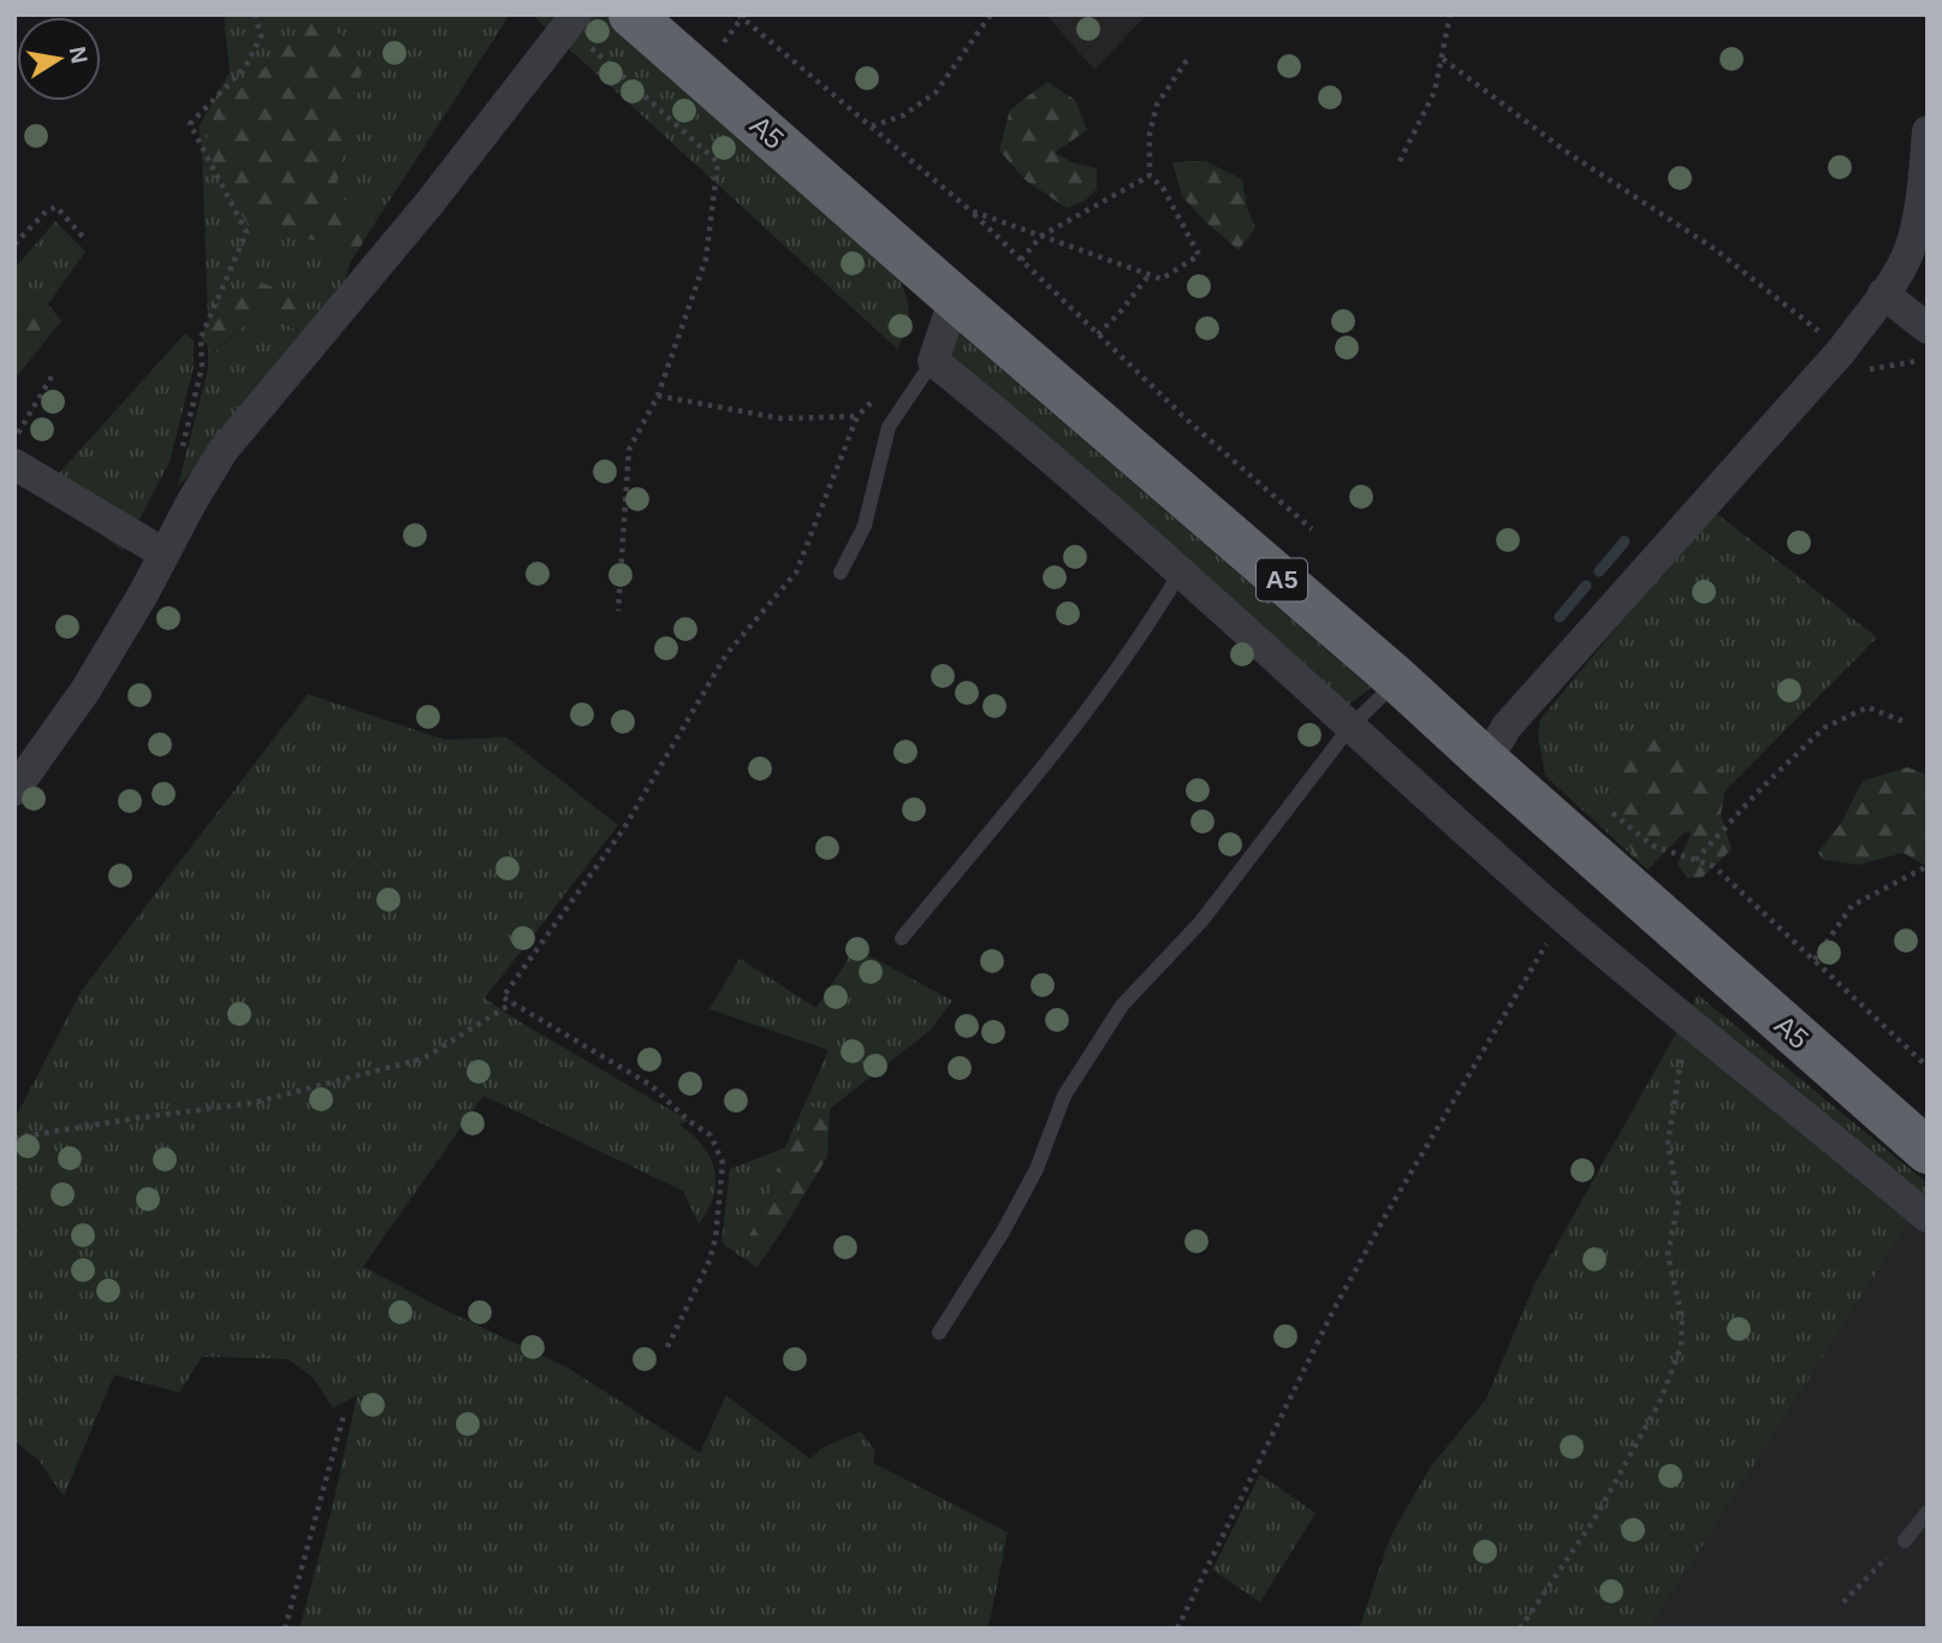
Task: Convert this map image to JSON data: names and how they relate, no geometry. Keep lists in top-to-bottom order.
{
  "streets": {
    "highway": ["A5"]
  },
  "north": "right"
}
